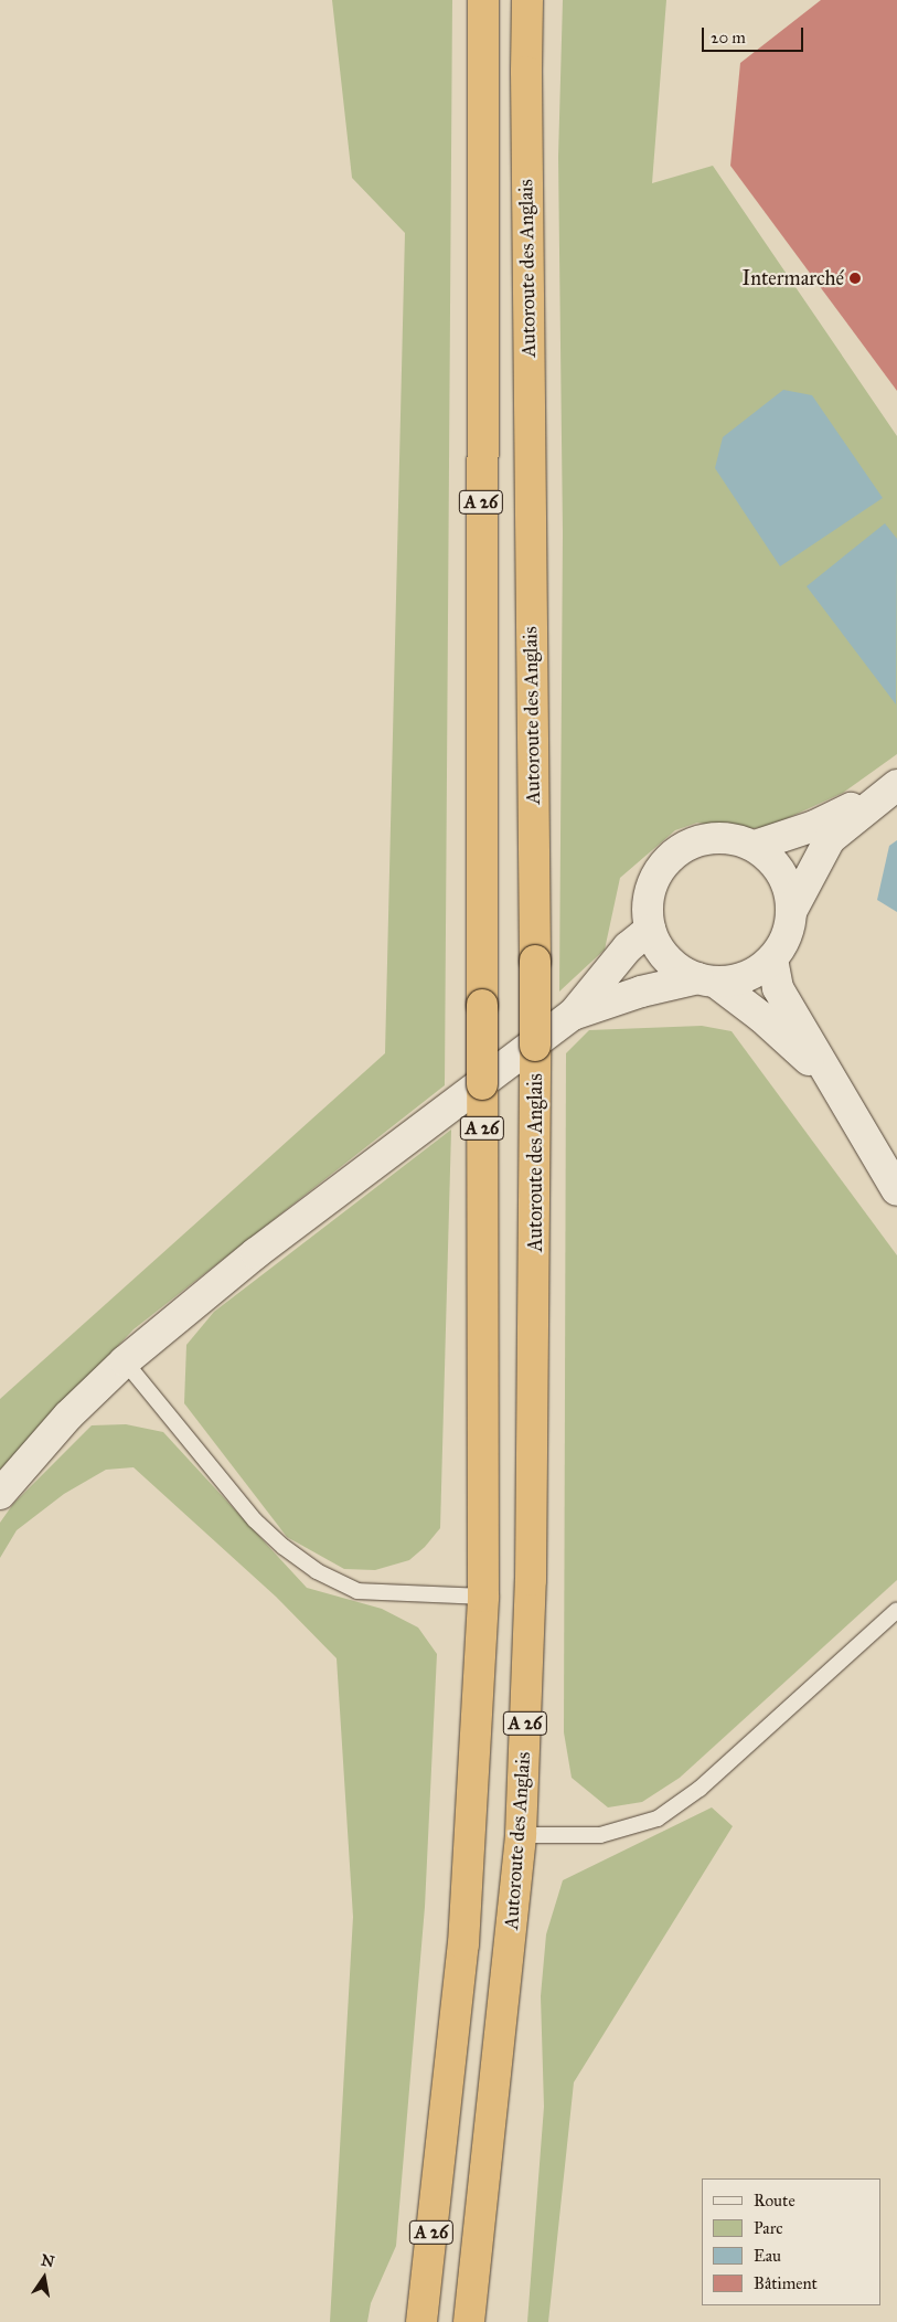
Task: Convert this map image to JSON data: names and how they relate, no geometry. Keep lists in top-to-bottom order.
{
  "streets": {
    "highway": ["Autoroute des Anglais", "A 26"]
  },
  "places": ["Intermarché"],
  "legend": [
    "Route",
    "Parc",
    "Eau",
    "Bâtiment"
  ],
  "scale_bar": "20 m",
  "north": "top"
}
